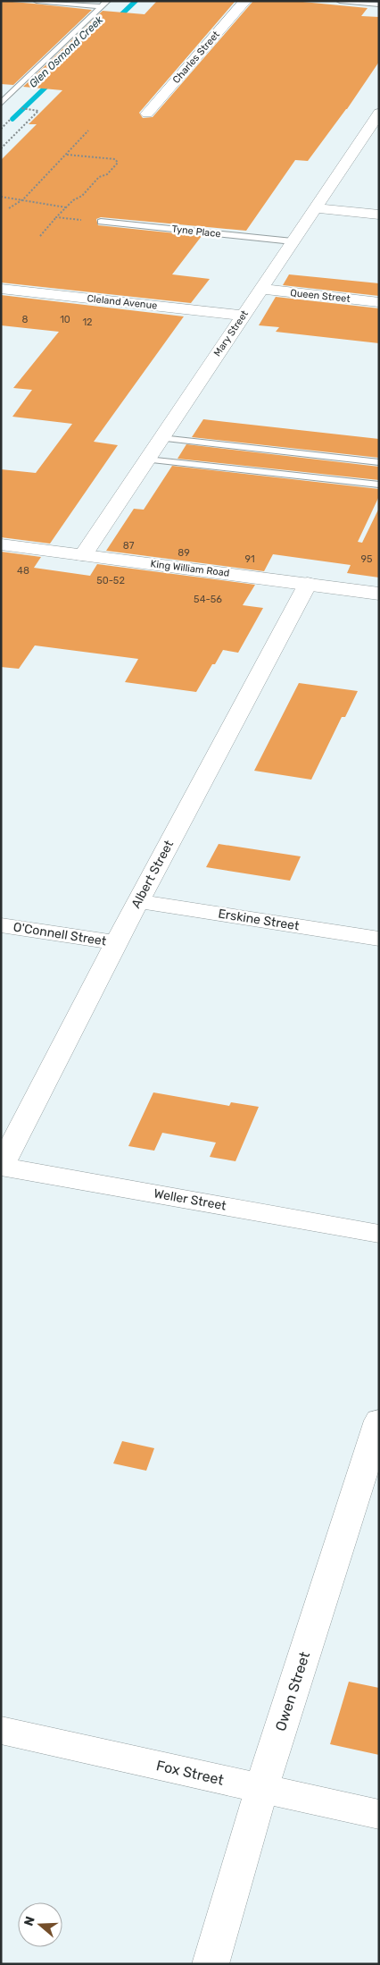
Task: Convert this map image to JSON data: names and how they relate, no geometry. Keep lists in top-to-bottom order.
{
  "streets": {
    "street": [
      "Charles Street",
      "Queen Street",
      "Cleland Avenue",
      "Mary Street",
      "King William Road",
      "Albert Street",
      "Erskine Street",
      "O'Connell Street",
      "Weller Street",
      "Owen Street",
      "Fox Street"
    ],
    "lane": ["Tyne Place"]
  },
  "crossings": [
    ["Tyne Place", "Mary Street"],
    ["Queen Street", "Mary Street"],
    ["Cleland Avenue", "Mary Street"],
    ["Mary Street", "King William Road"],
    ["King William Road", "Albert Street"],
    ["Albert Street", "Erskine Street"],
    ["Albert Street", "O'Connell Street"],
    ["Albert Street", "Weller Street"],
    ["Owen Street", "Fox Street"]
  ],
  "water": ["Glen Osmond Creek"],
  "house_numbers": [
    "8",
    "10",
    "12",
    "87",
    "89",
    "91",
    "95",
    "48",
    "50-52",
    "54-56"
  ],
  "north": "left"
}
